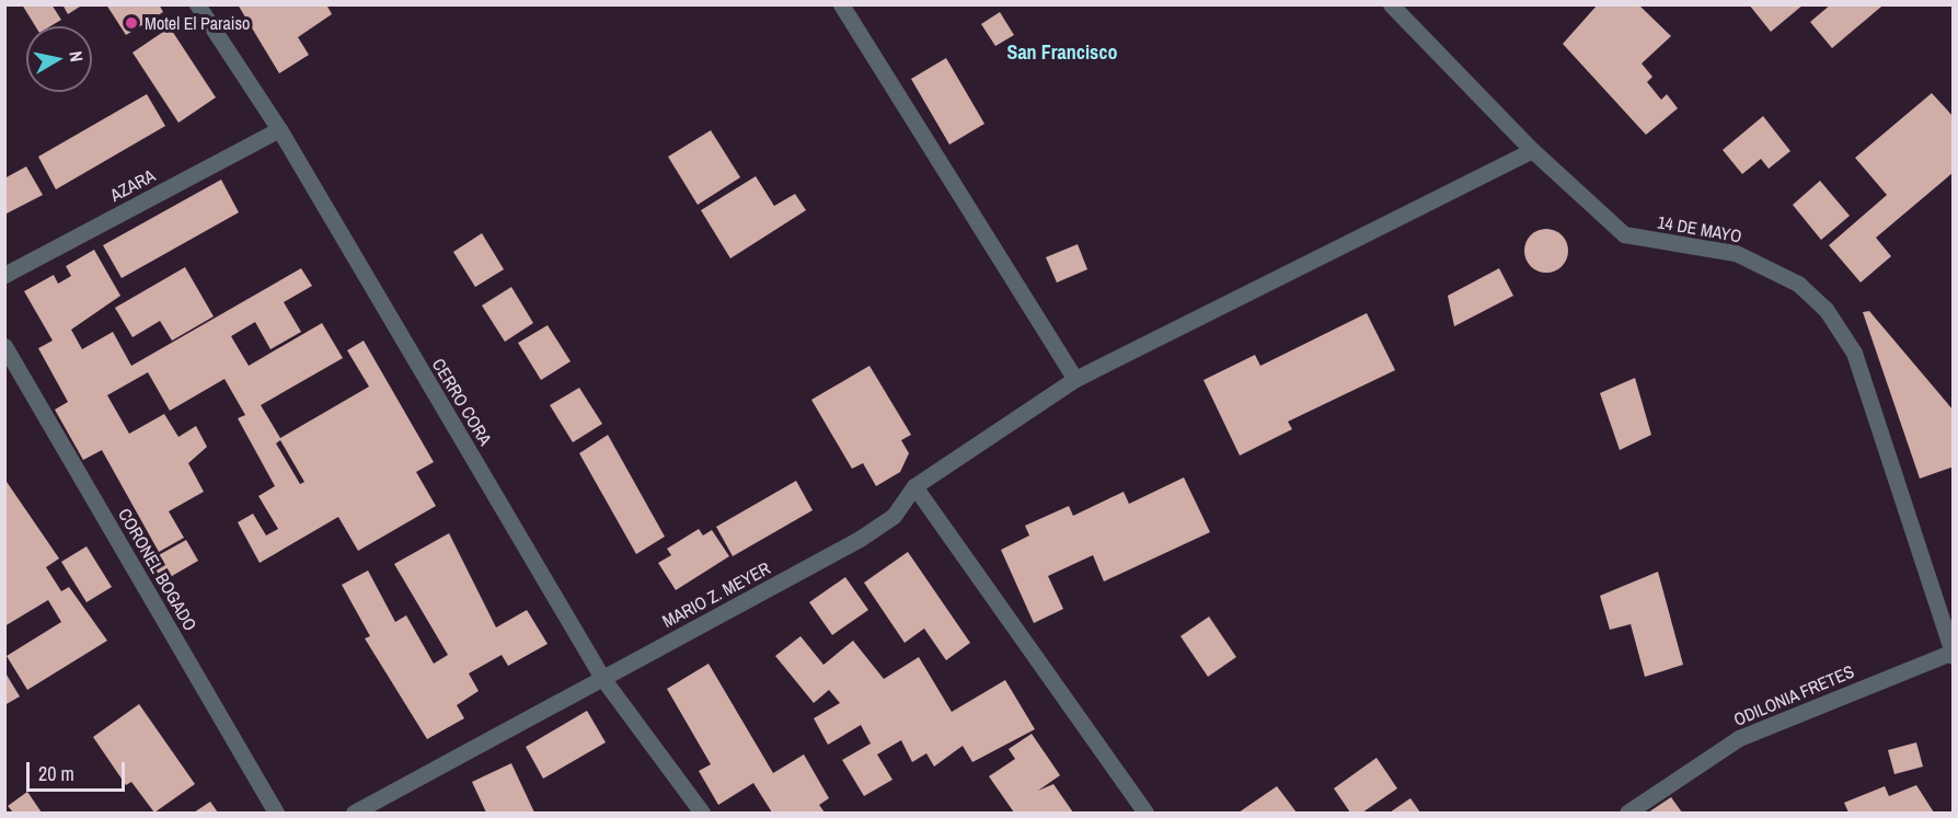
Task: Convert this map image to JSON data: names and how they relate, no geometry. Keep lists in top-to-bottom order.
{
  "streets": {
    "street": [
      "AZARA",
      "14 DE MAYO",
      "CERRO CORA",
      "CORONEL BOGADO",
      "MARIO Z. MEYER",
      "ODILONIA FRETES"
    ]
  },
  "crossings": [
    ["AZARA", "CERRO CORA"],
    ["14 DE MAYO", "MARIO Z. MEYER"],
    ["14 DE MAYO", "ODILONIA FRETES"],
    ["CERRO CORA", "MARIO Z. MEYER"]
  ],
  "districts": ["San Francisco"],
  "places": ["Motel El Paraiso"],
  "scale_bar": "20 m",
  "north": "right"
}
